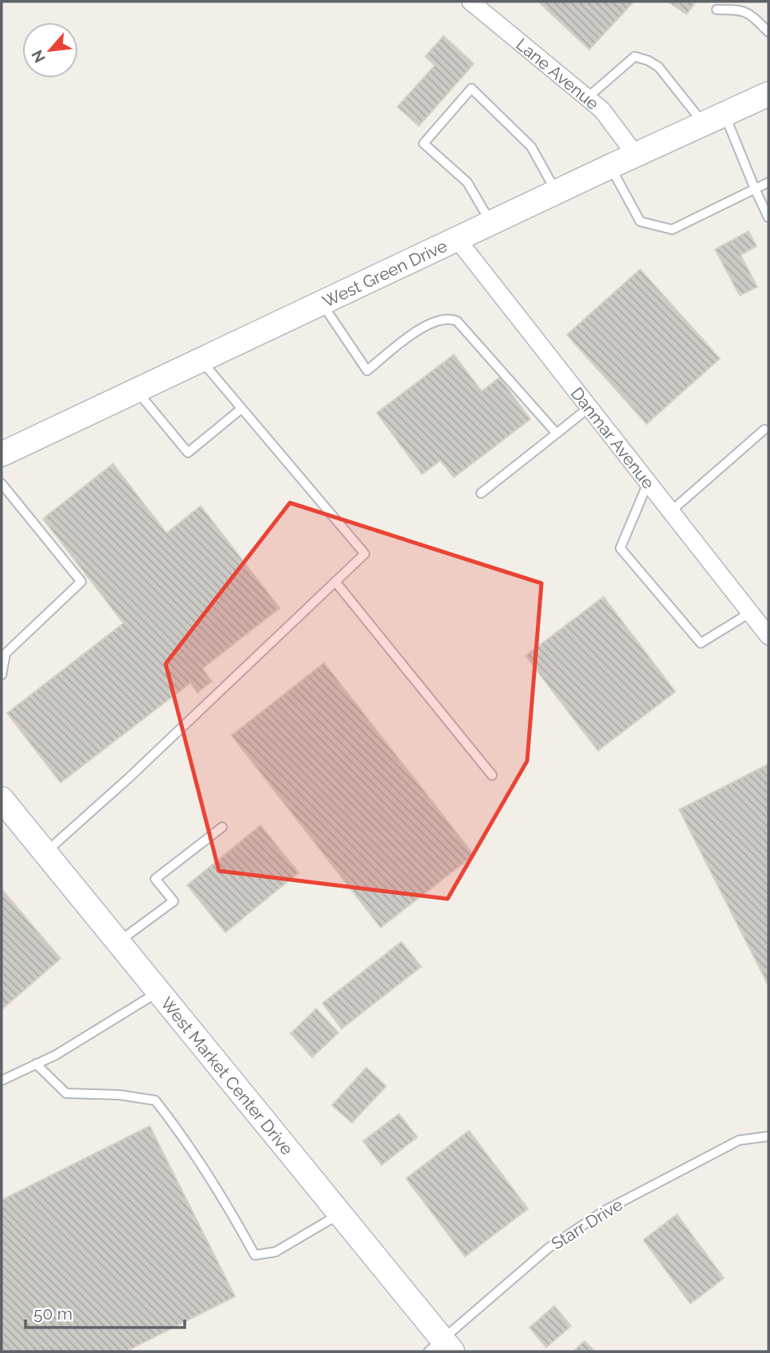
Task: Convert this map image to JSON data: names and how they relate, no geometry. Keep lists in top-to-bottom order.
{
  "streets": {
    "main road": ["West Green Drive", "West Market Center Drive"],
    "street": ["Lane Avenue", "Danmar Avenue"],
    "lane": ["Starr Drive"]
  },
  "crossings": [
    ["Lane Avenue", "West Green Drive"],
    ["West Green Drive", "Danmar Avenue"],
    ["West Market Center Drive", "Starr Drive"]
  ],
  "scale_bar": "50 m",
  "north": "bottom left"
}
